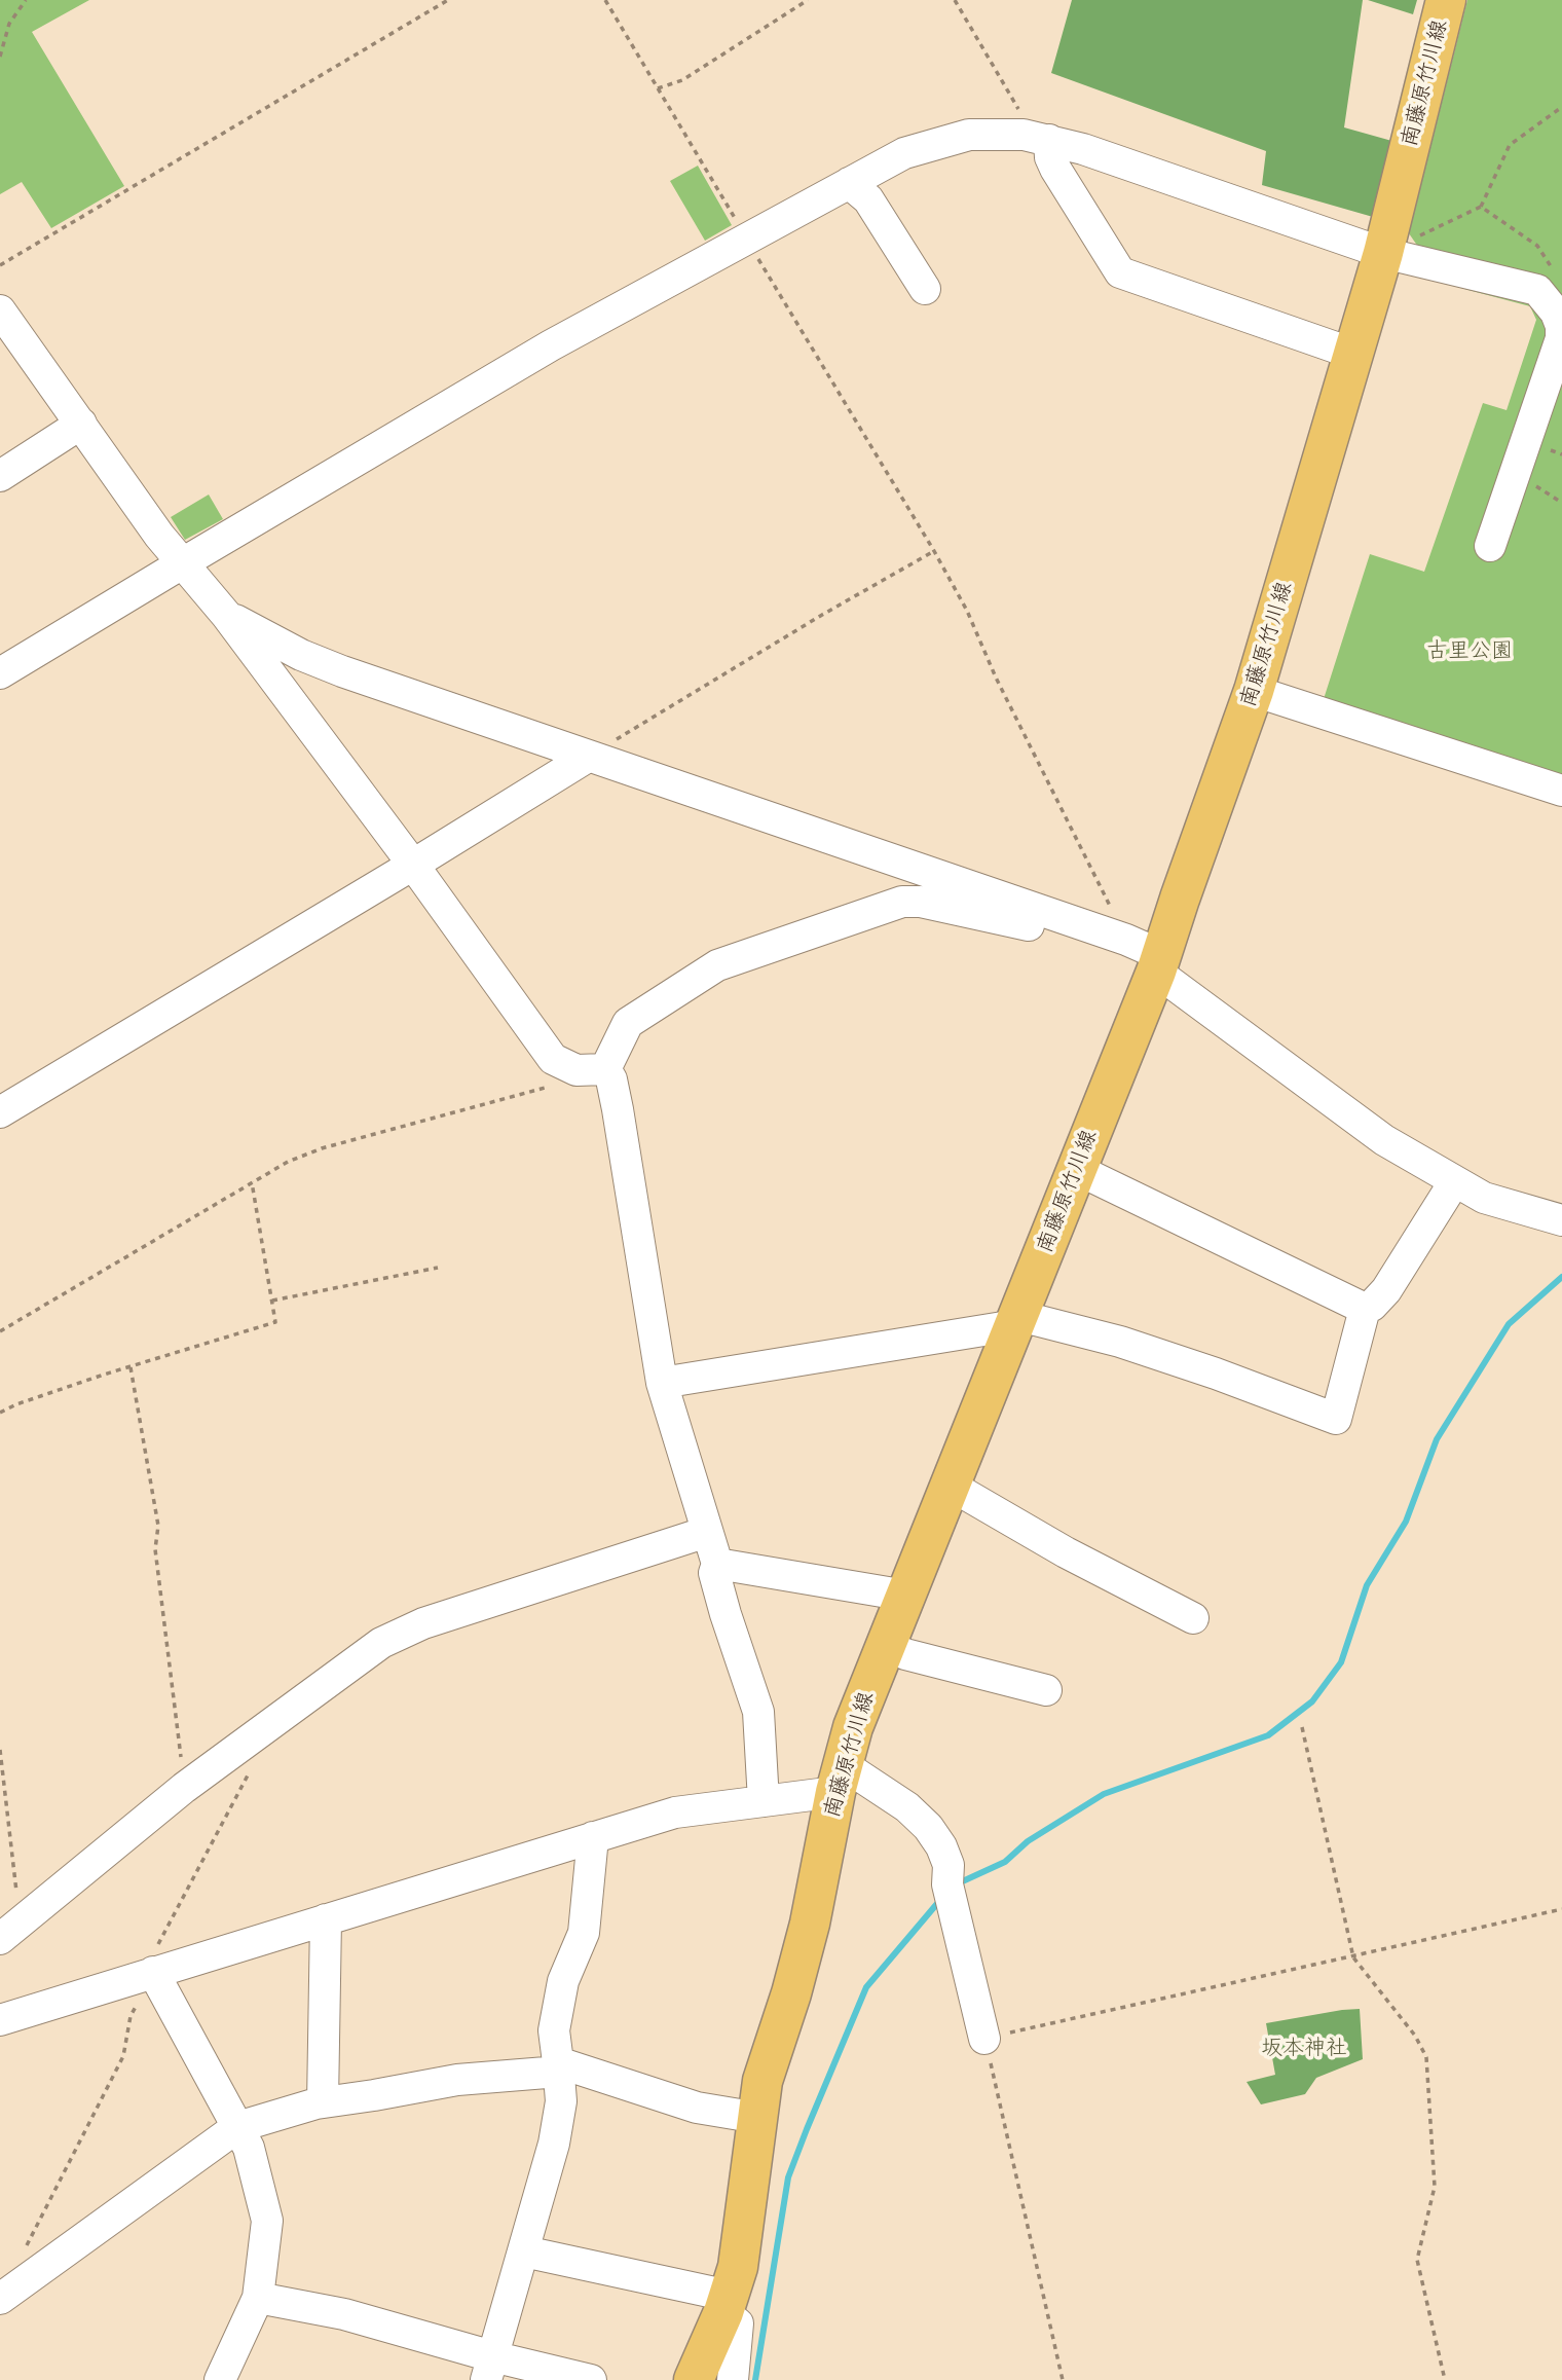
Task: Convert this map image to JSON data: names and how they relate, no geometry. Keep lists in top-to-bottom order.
{
  "streets": {
    "main road": ["南藤原竹川線"]
  },
  "parks": ["古里公園", "坂本神社"]
}
